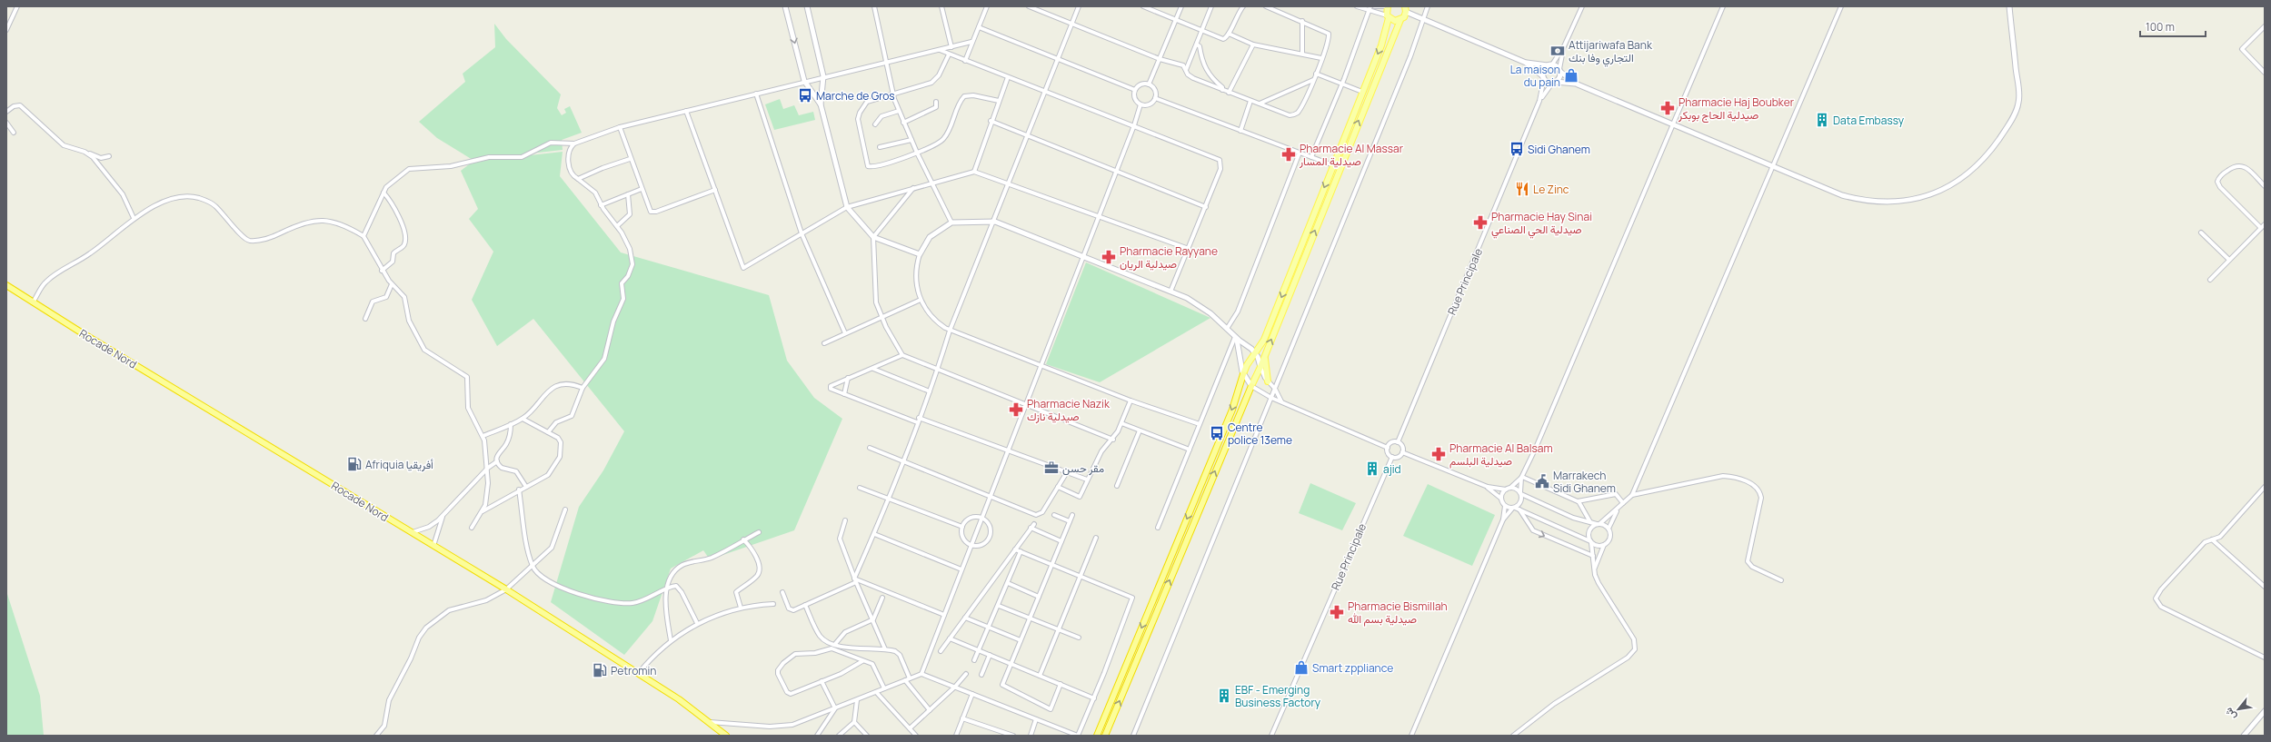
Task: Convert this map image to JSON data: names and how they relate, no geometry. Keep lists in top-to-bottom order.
{
  "streets": {
    "highway": ["Rocade Nord"],
    "street": ["Rue Principale"]
  },
  "places": {
    "bank": ["Attijariwafa Bank التجاري وفا بنك"],
    "shop": ["La maison du pain", "Smart zppliance"],
    "bus stop": ["Marche de Gros", "Sidi Ghanem", "Centre police 13eme"],
    "pharmacy": [
      "Pharmacie Haj Boubker صيدلية الحاج بوبكر",
      "Pharmacie Al Massar صيدلية المسار",
      "Pharmacie Hay Sinai صيدلية الحي الصناعي",
      "Pharmacie Rayyane صيدلية الريان",
      "Pharmacie Nazik صيدلية نازك",
      "Pharmacie Al Balsam صيدلية البلسم",
      "Pharmacie Bismillah صيدلية بسم الله"
    ],
    "building": ["Data Embassy", "ajid", "EBF - Emerging Business Factory"],
    "restaurant": ["Le Zinc"],
    "fuel station": ["Afriquia أفريقيا", "Petromin"],
    "office": ["مقر حسن"],
    "public building": ["Marrakech Sidi Ghanem"]
  },
  "scale_bar": "100 m",
  "north": "bottom left"
}
